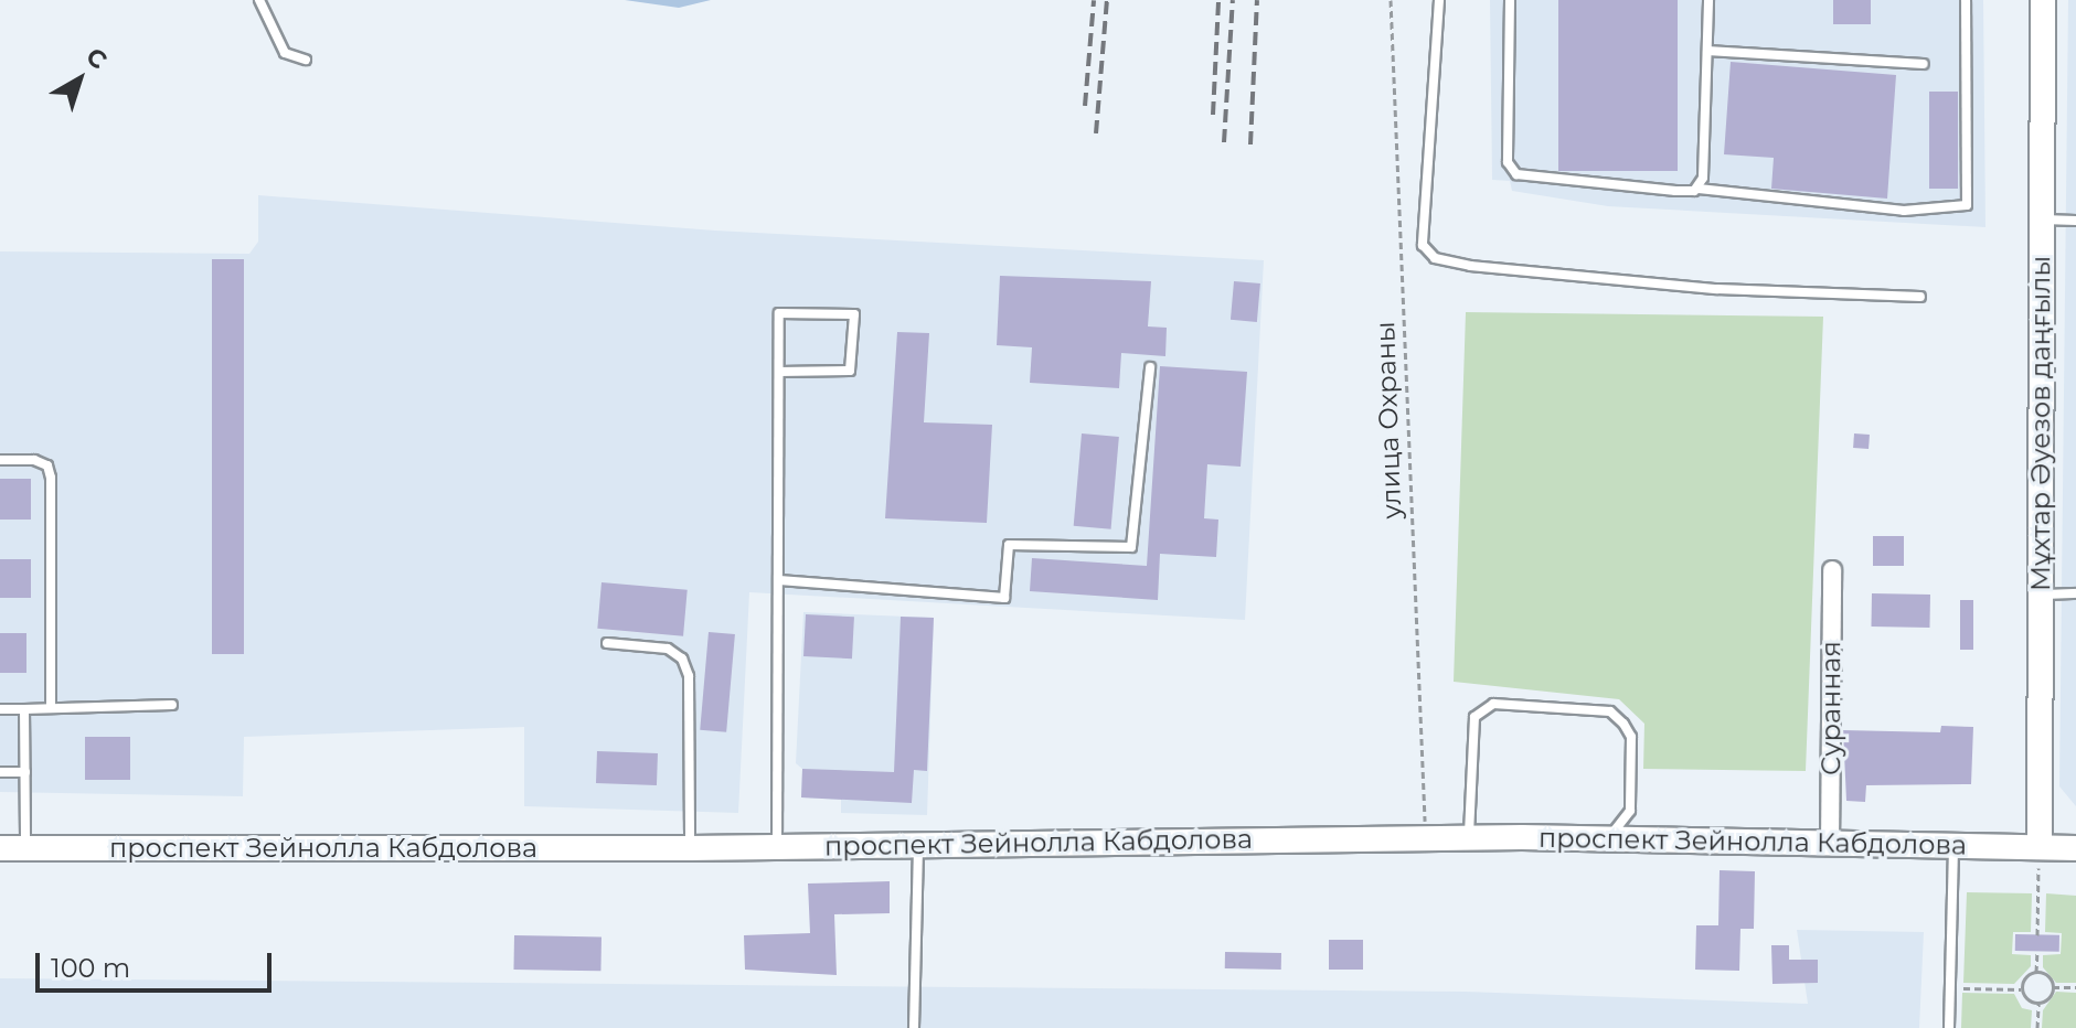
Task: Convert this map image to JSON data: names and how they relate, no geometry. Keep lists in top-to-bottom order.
{
  "streets": {
    "main road": ["Мұхтар Әуезов даңғылы", "проспект Зейнолла Кабдолова"],
    "street": ["Суранная"],
    "path": ["улица Охраны"]
  },
  "crossings": [
    ["улица Охраны", "проспект Зейнолла Кабдолова"],
    ["Мұхтар Әуезов даңғылы", "проспект Зейнолла Кабдолова"],
    ["Суранная", "проспект Зейнолла Кабдолова"]
  ],
  "scale_bar": "100 m",
  "north": "top right"
}
